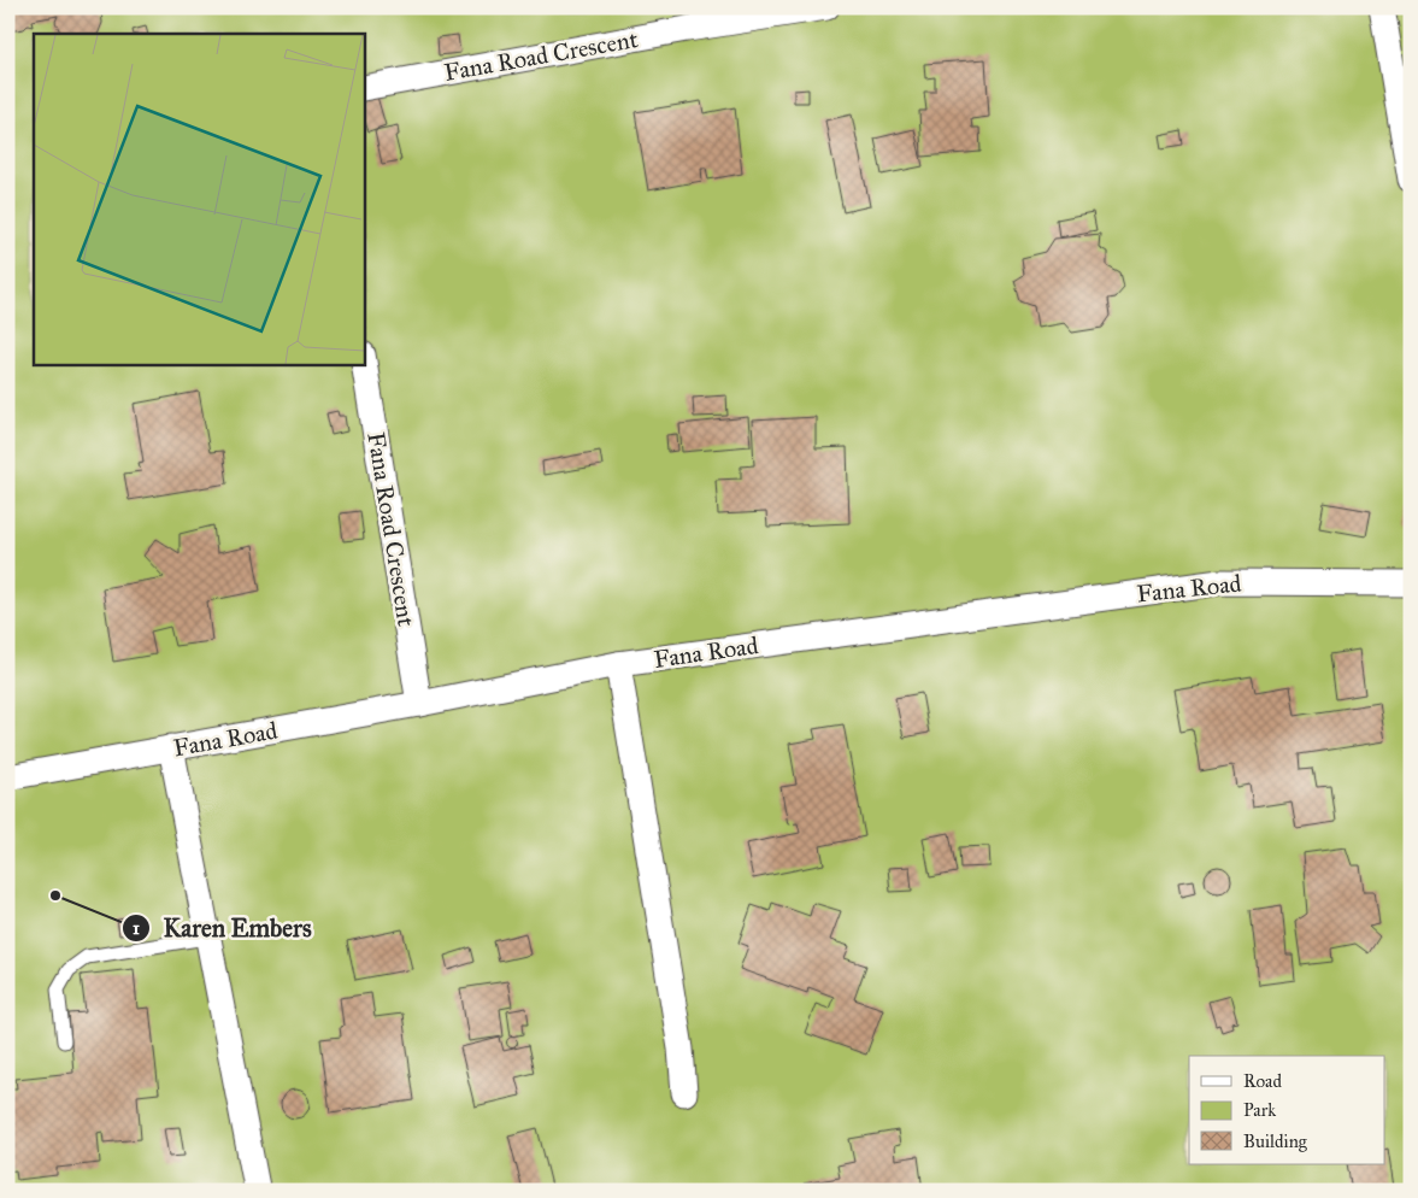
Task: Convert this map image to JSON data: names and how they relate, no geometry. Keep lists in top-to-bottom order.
{
  "streets": {
    "street": ["Fana Road Crescent", "Fana Road"]
  },
  "crossings": [
    ["Fana Road Crescent", "Fana Road"]
  ],
  "places": ["Karen Embers"],
  "legend": ["Road", "Park", "Building"]
}
